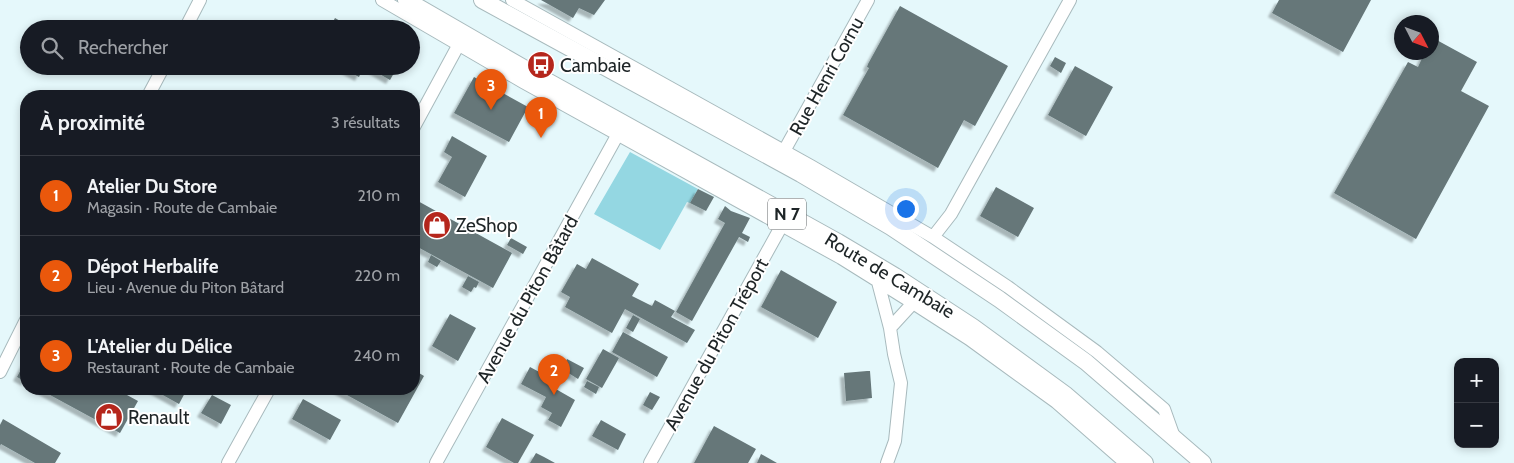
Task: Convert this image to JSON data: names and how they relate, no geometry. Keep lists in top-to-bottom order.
{
  "streets": {
    "main road": ["N 7", "Route de Cambaie"],
    "street": ["Rue Henri Cornu", "Avenue du Piton Bâtard", "Avenue du Piton Tréport"]
  },
  "places": {
    "bus stop": ["Cambaie"],
    "shop": ["ZeShop", "Renault"]
  },
  "north": "bottom right",
  "page": {
    "search": "Rechercher",
    "pins": ["3", "1", "2"],
    "heading": ["À proximité", "3 résultats"],
    "list": [
      {
        "mark": "1",
        "name": "Atelier Du Store",
        "note": "Magasin · Route de Cambaie",
        "value": "210 m"
      },
      {
        "mark": "2",
        "name": "Dépot Herbalife",
        "note": "Lieu · Avenue du Piton Bâtard",
        "value": "220 m"
      },
      {
        "mark": "3",
        "name": "L'Atelier du Délice",
        "note": "Restaurant · Route de Cambaie",
        "value": "240 m"
      }
    ],
    "map_buttons": ["+", "−"]
  }
}
